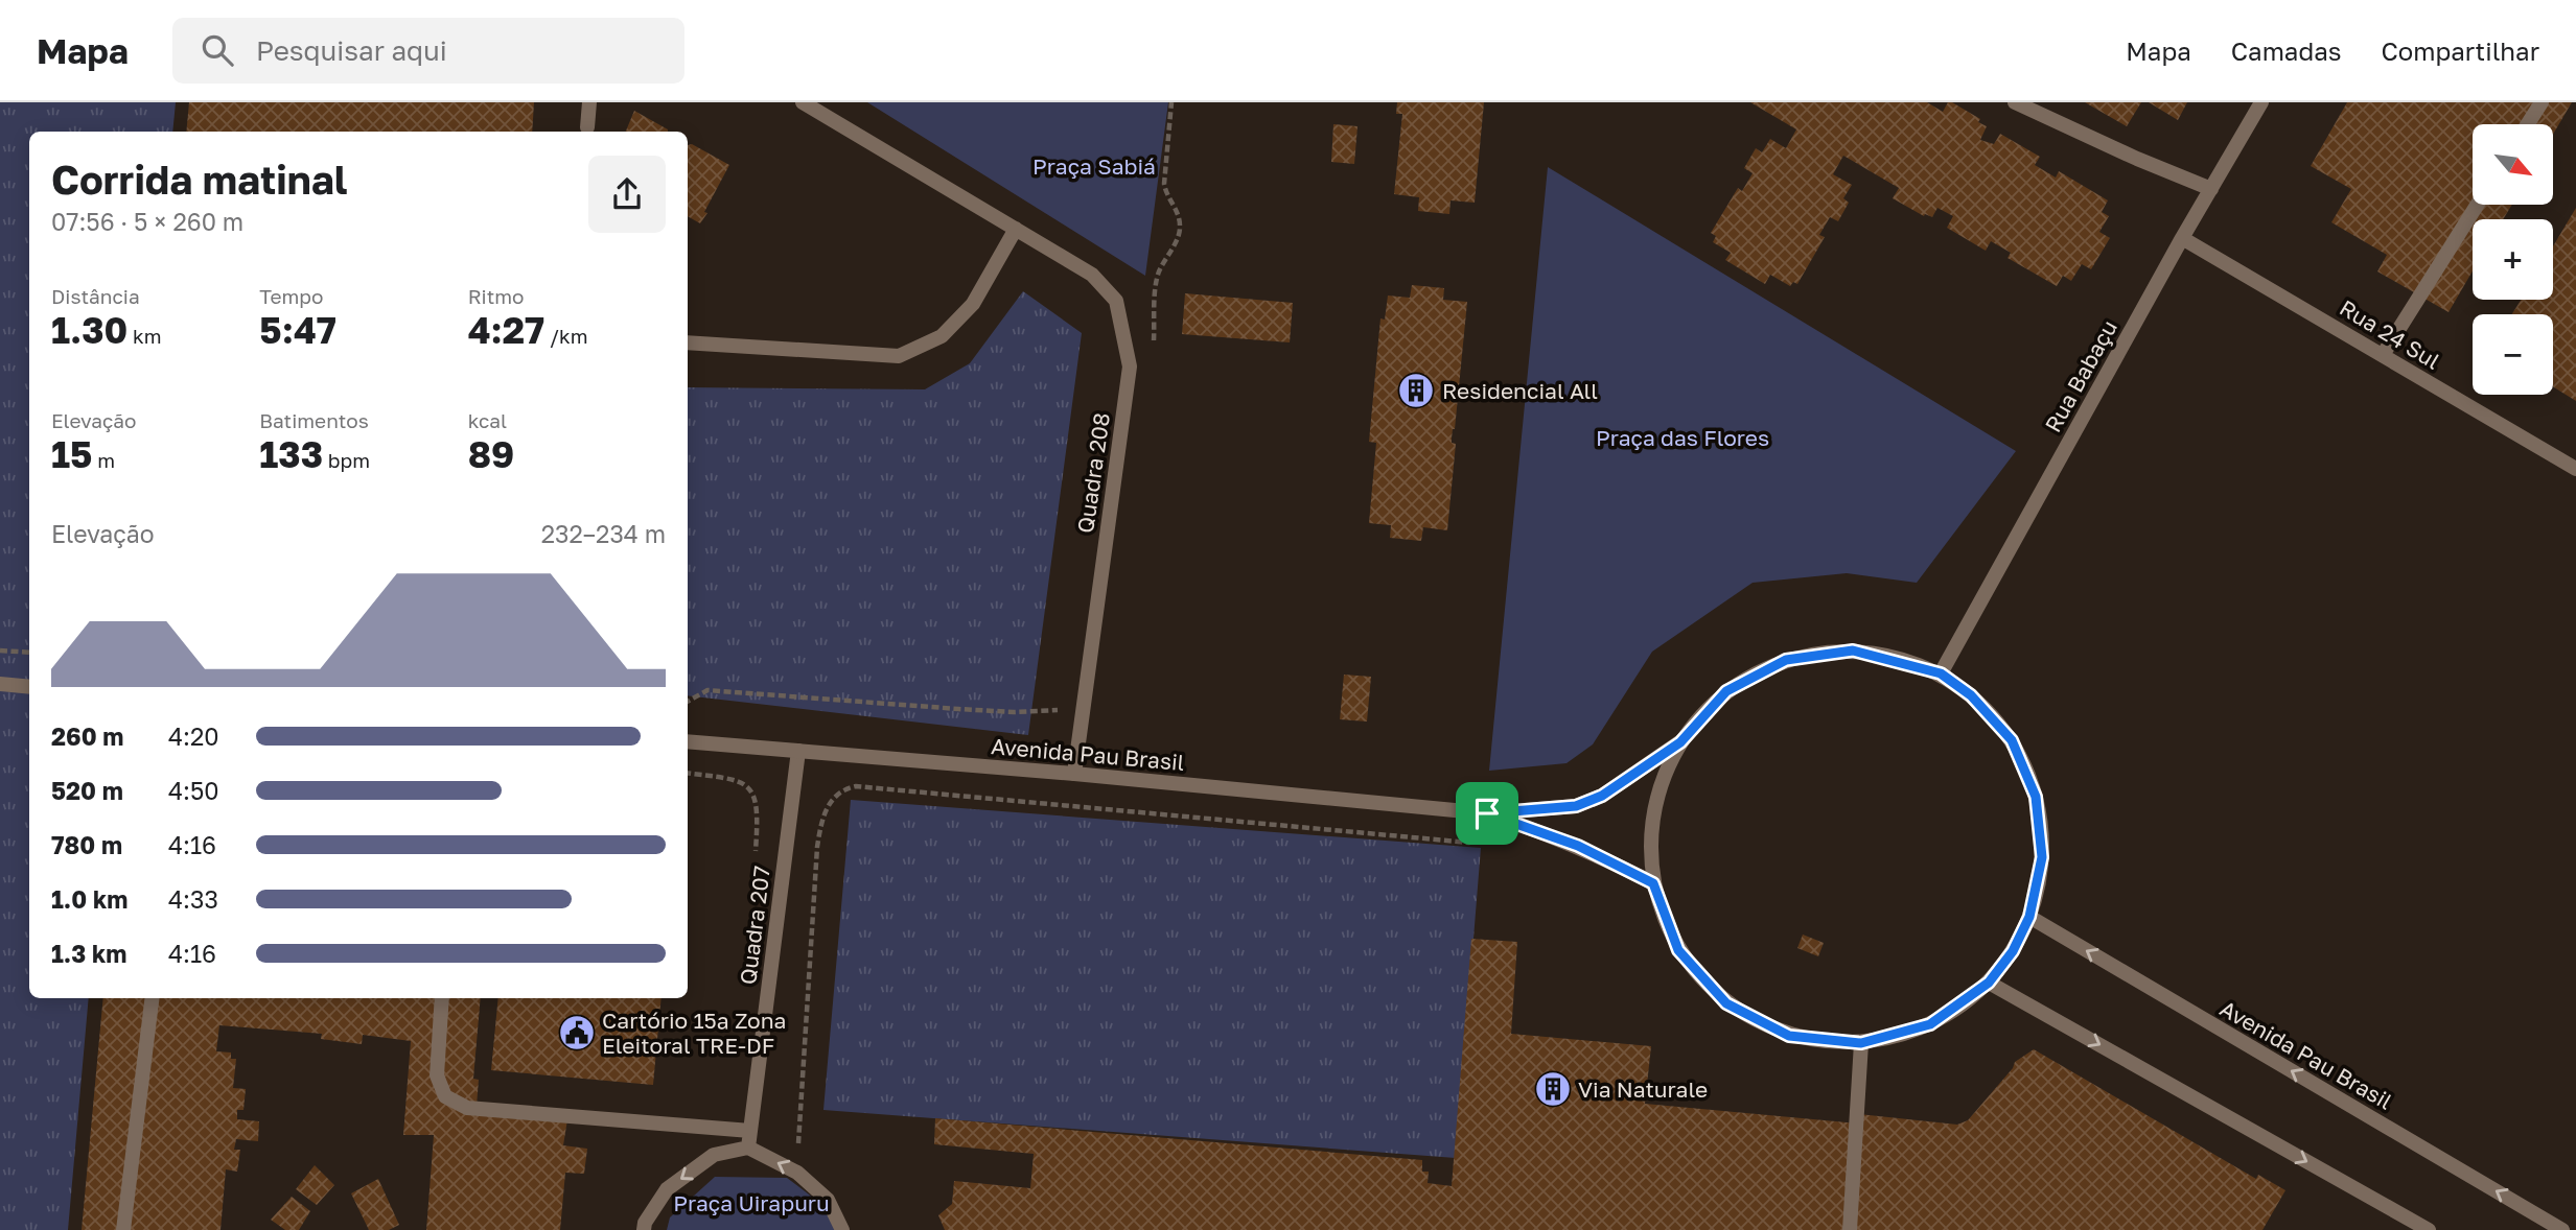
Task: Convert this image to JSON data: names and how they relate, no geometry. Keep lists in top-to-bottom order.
{
  "streets": {
    "street": [
      "Rua 24 Sul",
      "Rua Babaçu",
      "Quadra 208",
      "Avenida Pau Brasil",
      "Quadra 207"
    ]
  },
  "crossings": [
    ["Rua 24 Sul", "Rua Babaçu"],
    ["Quadra 208", "Avenida Pau Brasil"],
    ["Avenida Pau Brasil", "Quadra 207"]
  ],
  "parks": ["Praça Sabiá", "Praça das Flores", "Praça Uirapuru"],
  "places": {
    "building": ["Residencial All", "Via Naturale"],
    "public building": ["Cartório 15ª Zona Eleitoral TRE-DF"]
  },
  "north": "bottom right",
  "page": {
    "header": "Mapa",
    "search": "Pesquisar aqui",
    "nav": ["Mapa", "Camadas", "Compartilhar"],
    "map_buttons": ["+", "−"],
    "heading": ["Corrida matinal", "07:56 · 5 × 260 m"],
    "stats": [
      ["Distância", "1.30 km"],
      ["Tempo", "5:47"],
      ["Ritmo", "4:27 /km"],
      ["Elevação", "15 m"],
      ["Batimentos", "133 bpm"],
      ["kcal", "89"]
    ],
    "chart": ["Elevação", "232–234 m"],
    "list": [
      {
        "name": "260 m",
        "note": "4:20"
      },
      {
        "name": "520 m",
        "note": "4:50"
      },
      {
        "name": "780 m",
        "note": "4:16"
      },
      {
        "name": "1.0 km",
        "note": "4:33"
      },
      {
        "name": "1.3 km",
        "note": "4:16"
      }
    ]
  }
}
